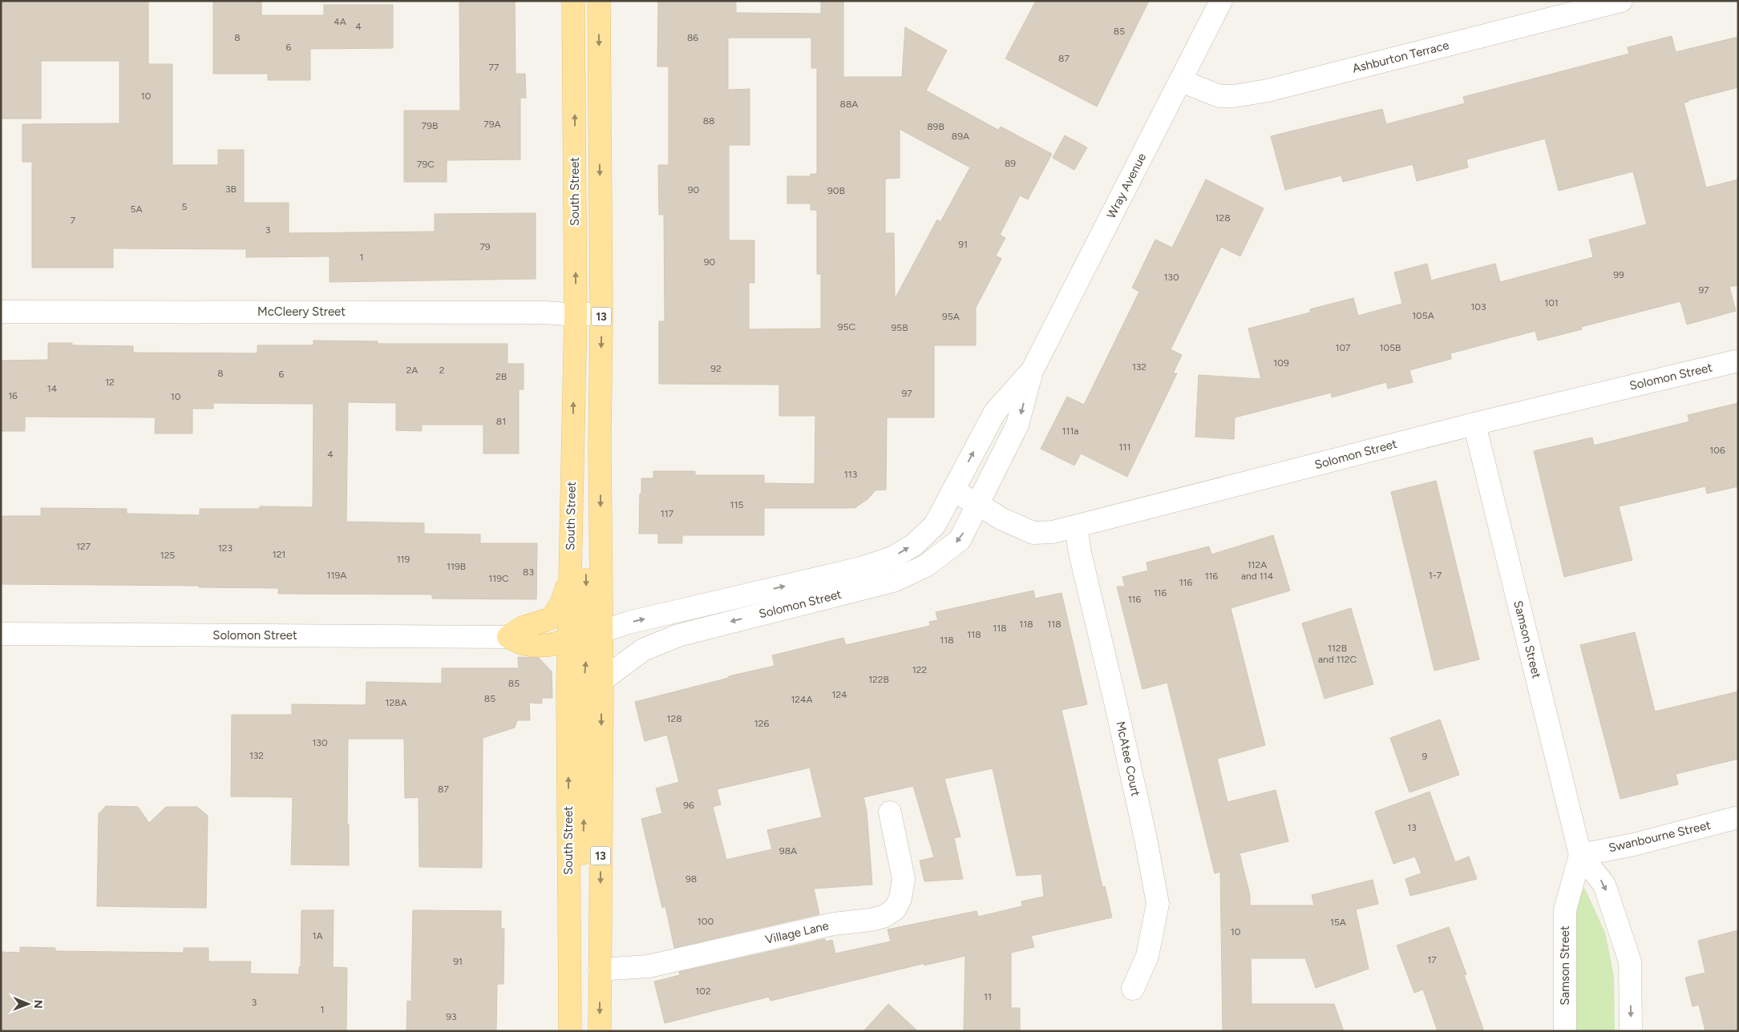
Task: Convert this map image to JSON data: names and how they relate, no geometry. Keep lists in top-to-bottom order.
{
  "streets": {
    "main road": ["South Street", "13"],
    "street": [
      "Ashburton Terrace",
      "Wray Avenue",
      "McCleery Street",
      "Solomon Street",
      "Samson Street",
      "McAtee Court",
      "Swanbourne Street",
      "Village Lane"
    ]
  },
  "crossings": [
    ["Ashburton Terrace", "Wray Avenue"],
    ["Wray Avenue", "Solomon Street"],
    ["South Street", "McCleery Street"],
    ["South Street", "Solomon Street"],
    ["South Street", "Village Lane"],
    ["Solomon Street", "Samson Street"],
    ["Solomon Street", "McAtee Court"],
    ["Samson Street", "Swanbourne Street"]
  ],
  "house_numbers": [
    "4A",
    "4",
    "85",
    "8",
    "86",
    "6",
    "87",
    "77",
    "10",
    "88A",
    "88",
    "79A",
    "79B",
    "89B",
    "89A",
    "89",
    "79C",
    "3B",
    "90",
    "90B",
    "5",
    "5A",
    "128",
    "7",
    "3",
    "91",
    "79",
    "1",
    "90",
    "99",
    "130",
    "97",
    "101",
    "103",
    "105A",
    "95A",
    "95C",
    "95B",
    "107",
    "105B",
    "109",
    "132",
    "92",
    "2A",
    "2",
    "8",
    "6",
    "2B",
    "12",
    "14",
    "97",
    "16",
    "10",
    "81",
    "111a",
    "111",
    "106",
    "4",
    "113",
    "115",
    "117",
    "127",
    "123",
    "121",
    "125",
    "119",
    "112A and 114",
    "119B",
    "83",
    "119A",
    "1-7",
    "116",
    "119C",
    "116",
    "116",
    "116",
    "118",
    "118",
    "118",
    "118",
    "118",
    "112B and 112C",
    "122",
    "122B",
    "85",
    "124",
    "85",
    "124A",
    "128A",
    "128",
    "126",
    "130",
    "132",
    "9",
    "87",
    "96",
    "13",
    "98A",
    "98",
    "100",
    "15A",
    "10",
    "1A",
    "17",
    "91",
    "102",
    "11",
    "3",
    "1",
    "93"
  ],
  "north": "right"
}
